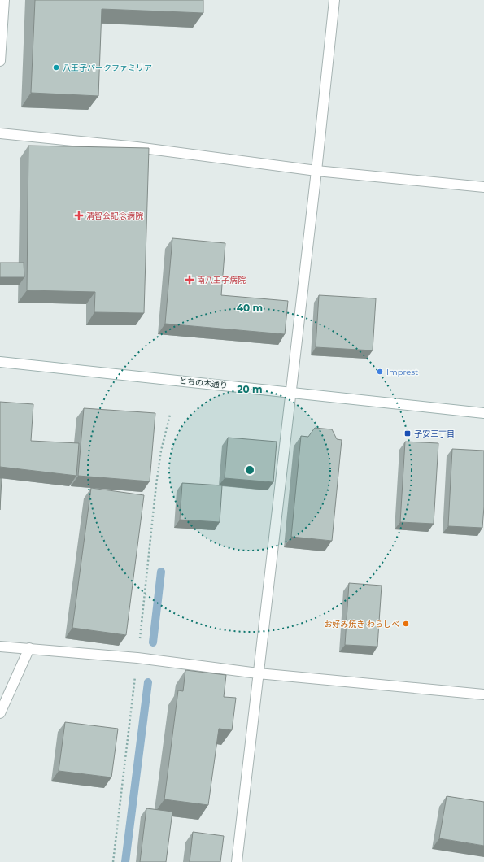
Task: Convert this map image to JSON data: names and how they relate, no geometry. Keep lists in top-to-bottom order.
{
  "streets": {
    "street": ["とちの木通り"]
  },
  "places": {
    "other": ["八王子パークファミリア", "Imprest", "お好み焼き わらしべ"],
    "health": ["清智会記念病院", "南八王子病院"],
    "transit": ["子安三丁目"]
  },
  "rings": ["40 m", "20 m"]
}
